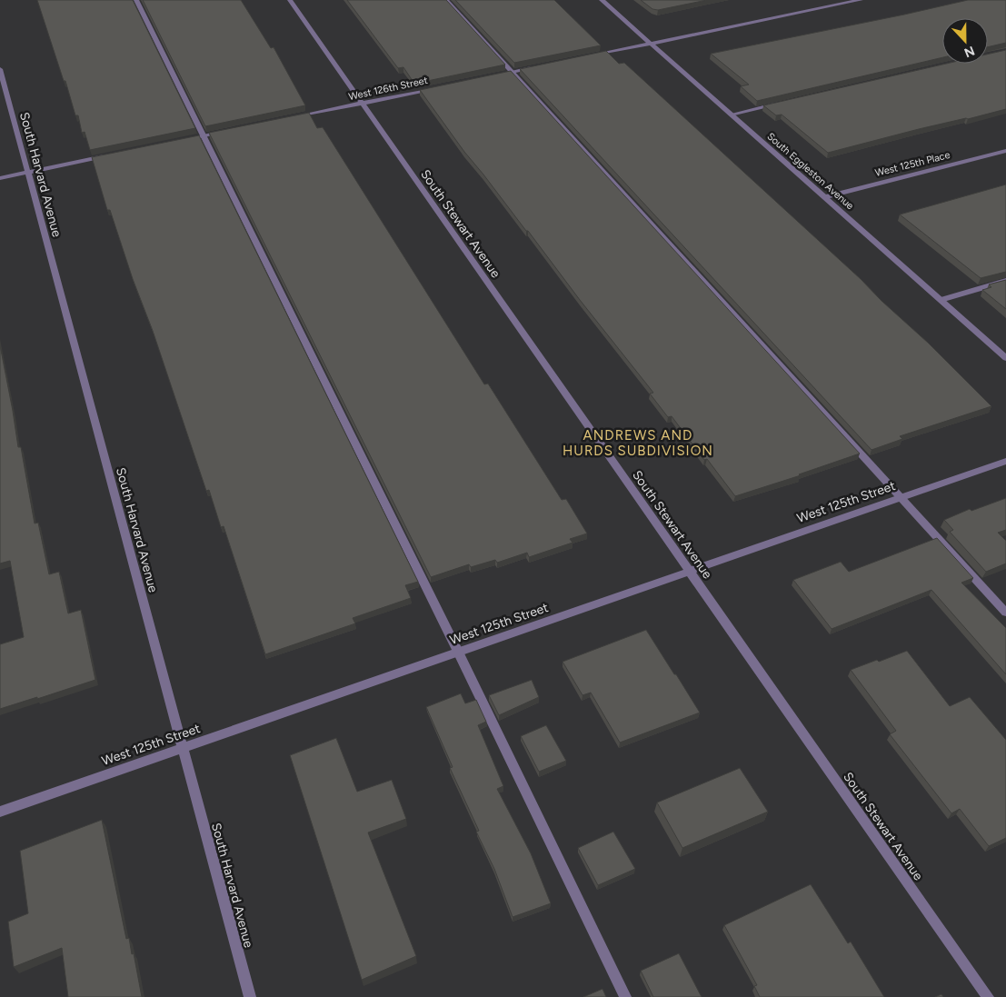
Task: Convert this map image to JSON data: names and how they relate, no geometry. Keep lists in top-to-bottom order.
{
  "streets": {
    "street": [
      "West 126th Street",
      "West 125th Place",
      "South Eggleston Avenue",
      "South Harvard Avenue",
      "South Stewart Avenue",
      "West 125th Street"
    ]
  },
  "crossings": [
    ["West 126th Street", "South Stewart Avenue"],
    ["West 125th Place", "South Eggleston Avenue"],
    ["South Harvard Avenue", "West 125th Street"],
    ["South Stewart Avenue", "West 125th Street"]
  ],
  "districts": ["ANDREWS AND HURDS SUBDIVISION"],
  "north": "bottom"
}
